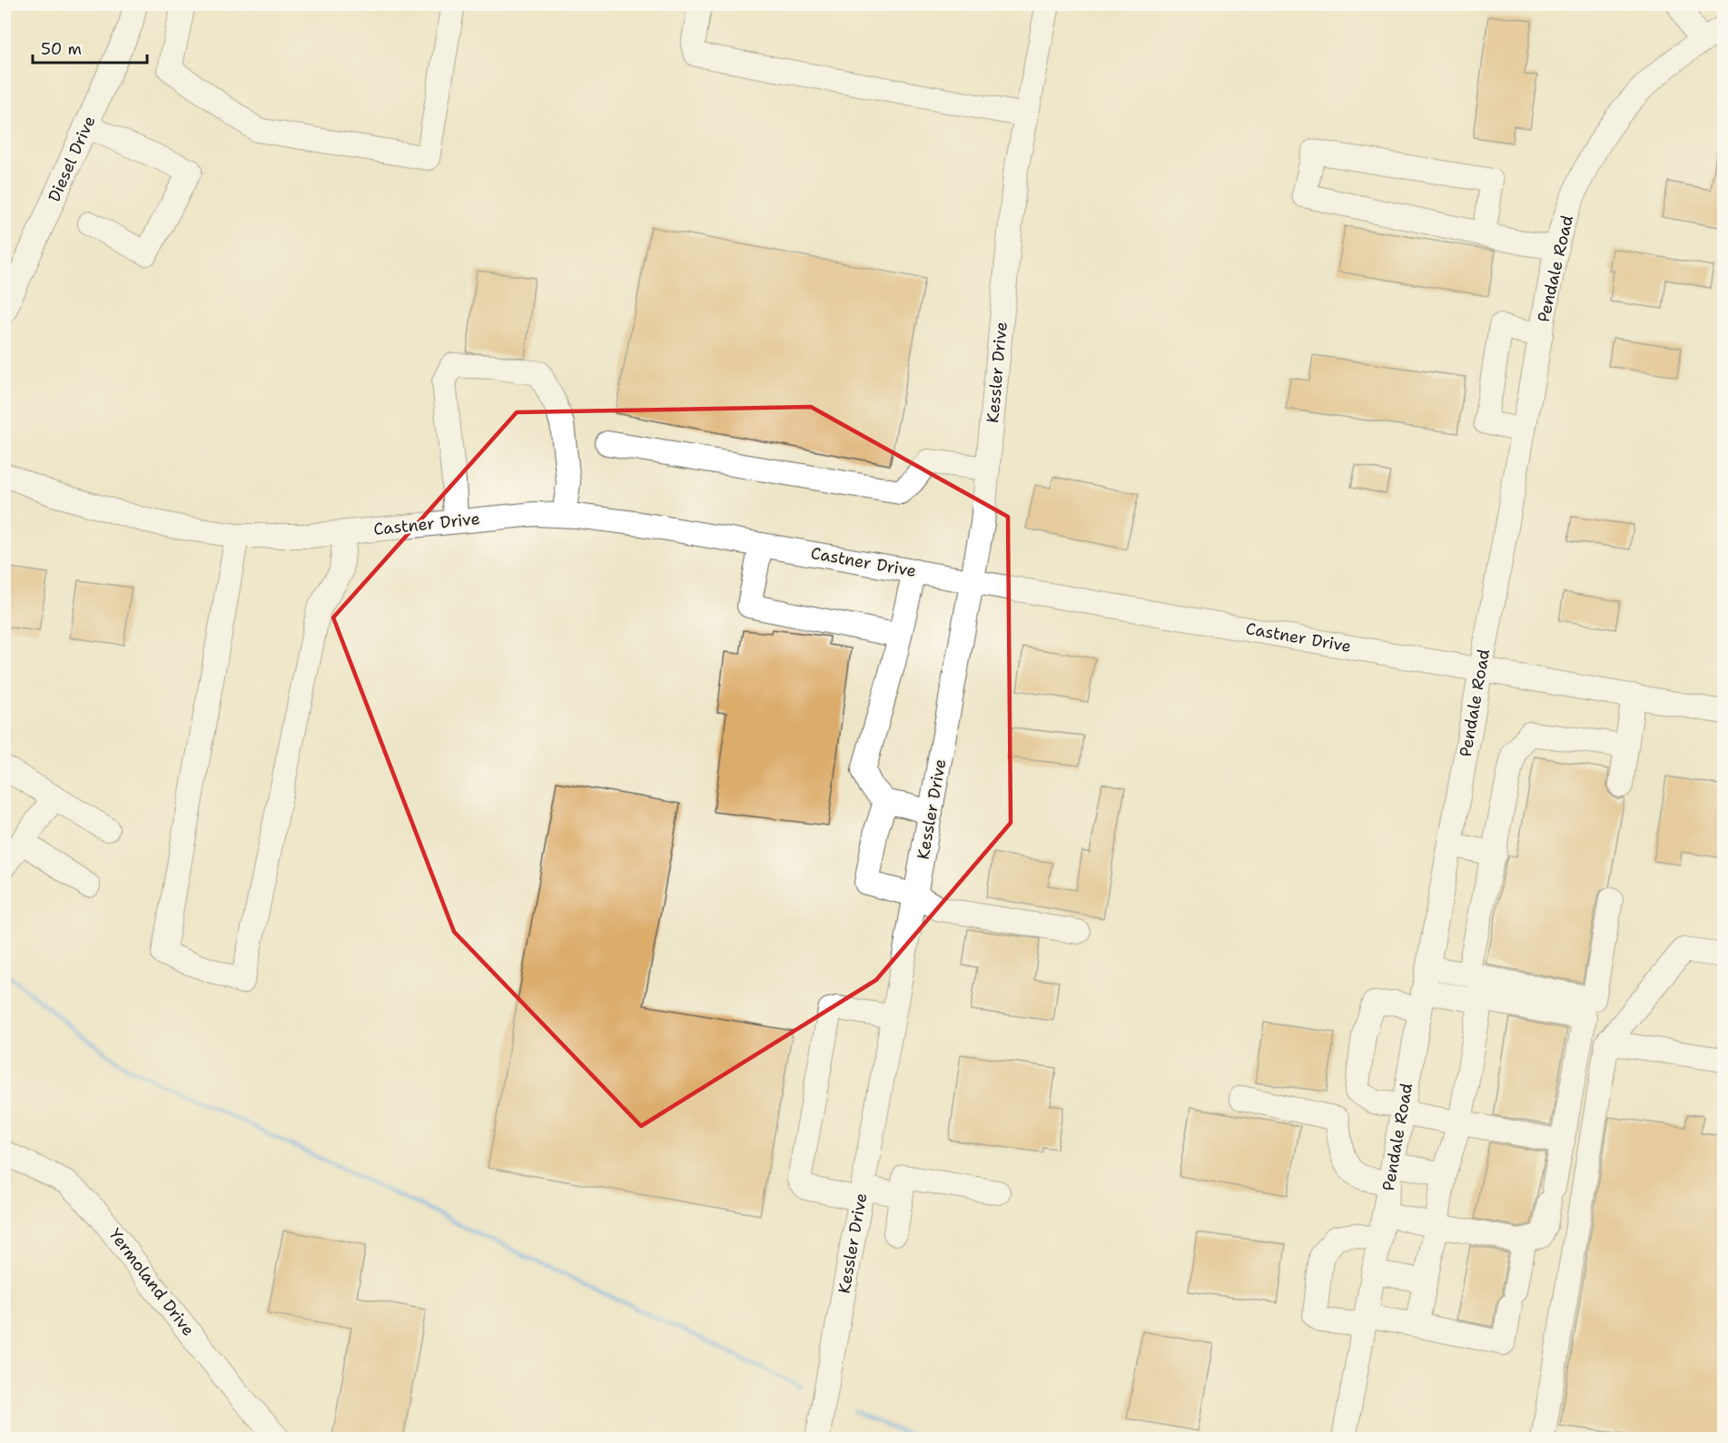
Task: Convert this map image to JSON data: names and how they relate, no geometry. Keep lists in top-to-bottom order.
{
  "streets": {
    "street": [
      "Diesel Drive",
      "Pendale Road",
      "Kessler Drive",
      "Castner Drive",
      "Yermoland Drive"
    ]
  },
  "crossings": [
    ["Pendale Road", "Castner Drive"],
    ["Kessler Drive", "Castner Drive"]
  ],
  "scale_bar": "50 m"
}
